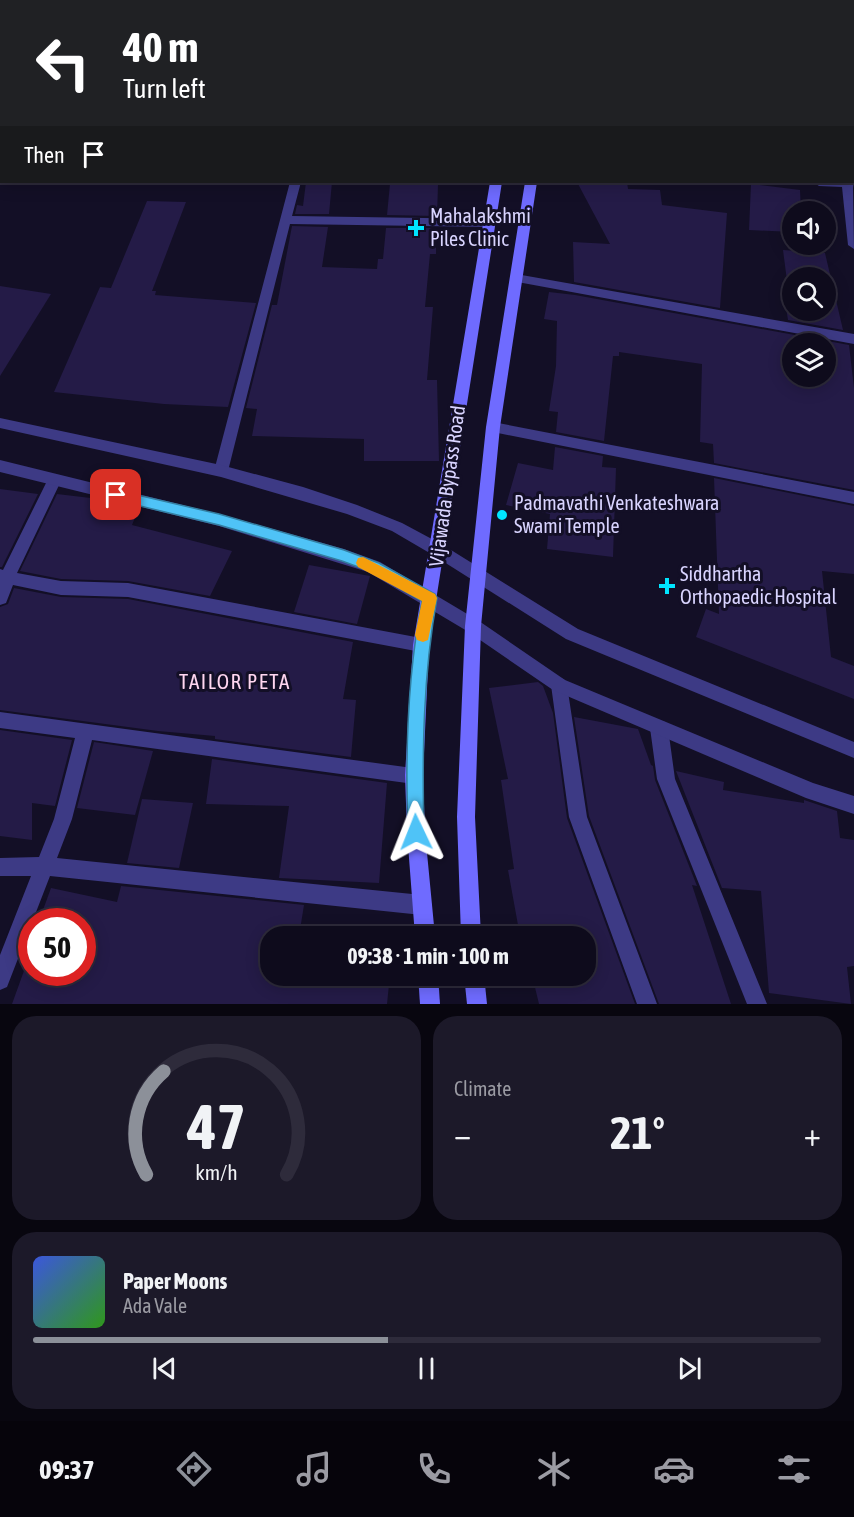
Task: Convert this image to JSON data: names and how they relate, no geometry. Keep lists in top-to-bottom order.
{
  "streets": {
    "main road": ["Vijawada Bypass Road"]
  },
  "districts": ["TAILOR PETA"],
  "places": {
    "health": ["Mahalakshmi Piles Clinic", "Siddhartha Orthopaedic Hospital"],
    "other": ["Padmavathi Venkateshwara Swami Temple"]
  },
  "page": {
    "turn": ["40 m", "Turn left"],
    "then": "Then",
    "limit": "50",
    "trip": "09:38 · 1 min · 100 m",
    "tile": "Climate",
    "heat": ["−", "21°", "+"],
    "song": ["Paper Moons", "Ada Vale"],
    "tabs": "09:37",
    "gauge": ["47", "km/h"]
  }
}
